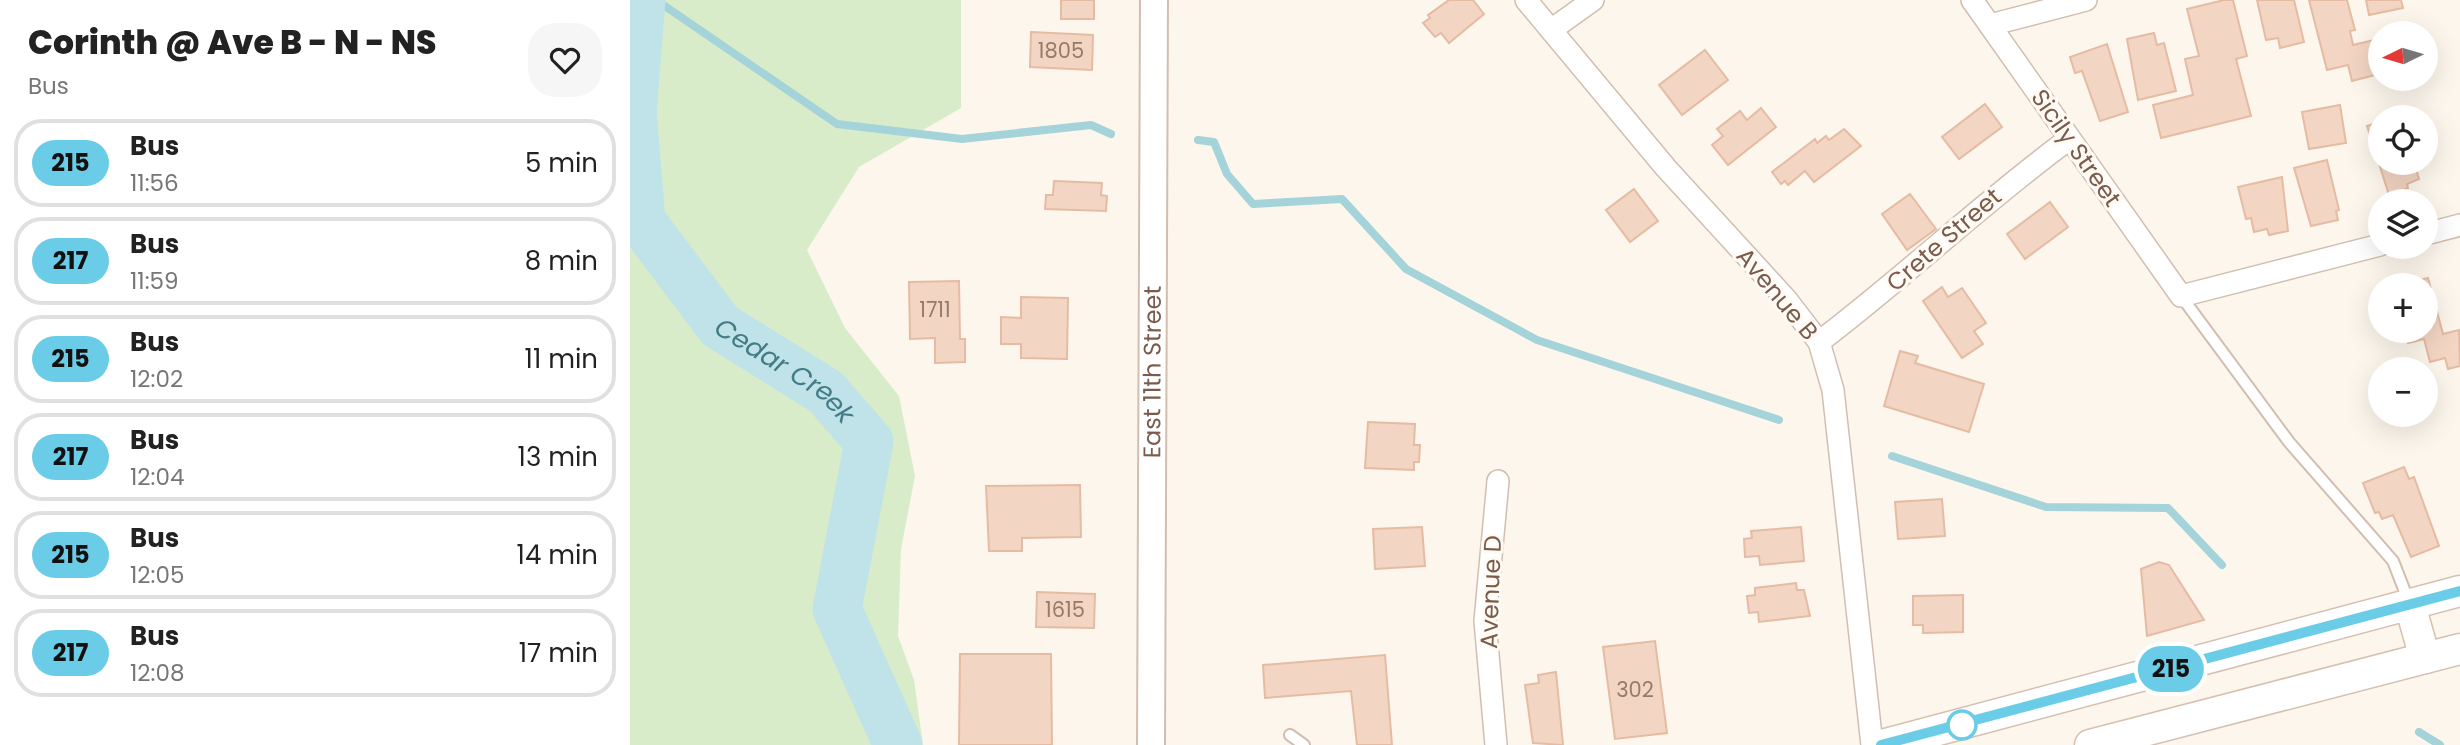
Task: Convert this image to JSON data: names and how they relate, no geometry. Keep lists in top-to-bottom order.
{
  "streets": {
    "street": [
      "Sicily Street",
      "Crete Street",
      "Avenue B",
      "East 11th Street",
      "Avenue D"
    ]
  },
  "crossings": [
    ["Sicily Street", "Crete Street"],
    ["Crete Street", "Avenue B"]
  ],
  "water": ["Cedar Creek"],
  "lines": ["bus line 215"],
  "house_numbers": [
    "1805",
    "1711",
    "1615",
    "302"
  ],
  "north": "left",
  "page": {
    "heading": ["Corinth @ Ave B - N - NS", "Bus"],
    "on_map": "215",
    "map_buttons": ["+", "−"],
    "list": [
      {
        "mark": "215",
        "name": "Bus",
        "note": "11:56",
        "value": "5 min"
      },
      {
        "mark": "217",
        "name": "Bus",
        "note": "11:59",
        "value": "8 min"
      },
      {
        "mark": "215",
        "name": "Bus",
        "note": "12:02",
        "value": "11 min"
      },
      {
        "mark": "217",
        "name": "Bus",
        "note": "12:04",
        "value": "13 min"
      },
      {
        "mark": "215",
        "name": "Bus",
        "note": "12:05",
        "value": "14 min"
      },
      {
        "mark": "217",
        "name": "Bus",
        "note": "12:08",
        "value": "17 min"
      }
    ]
  }
}
